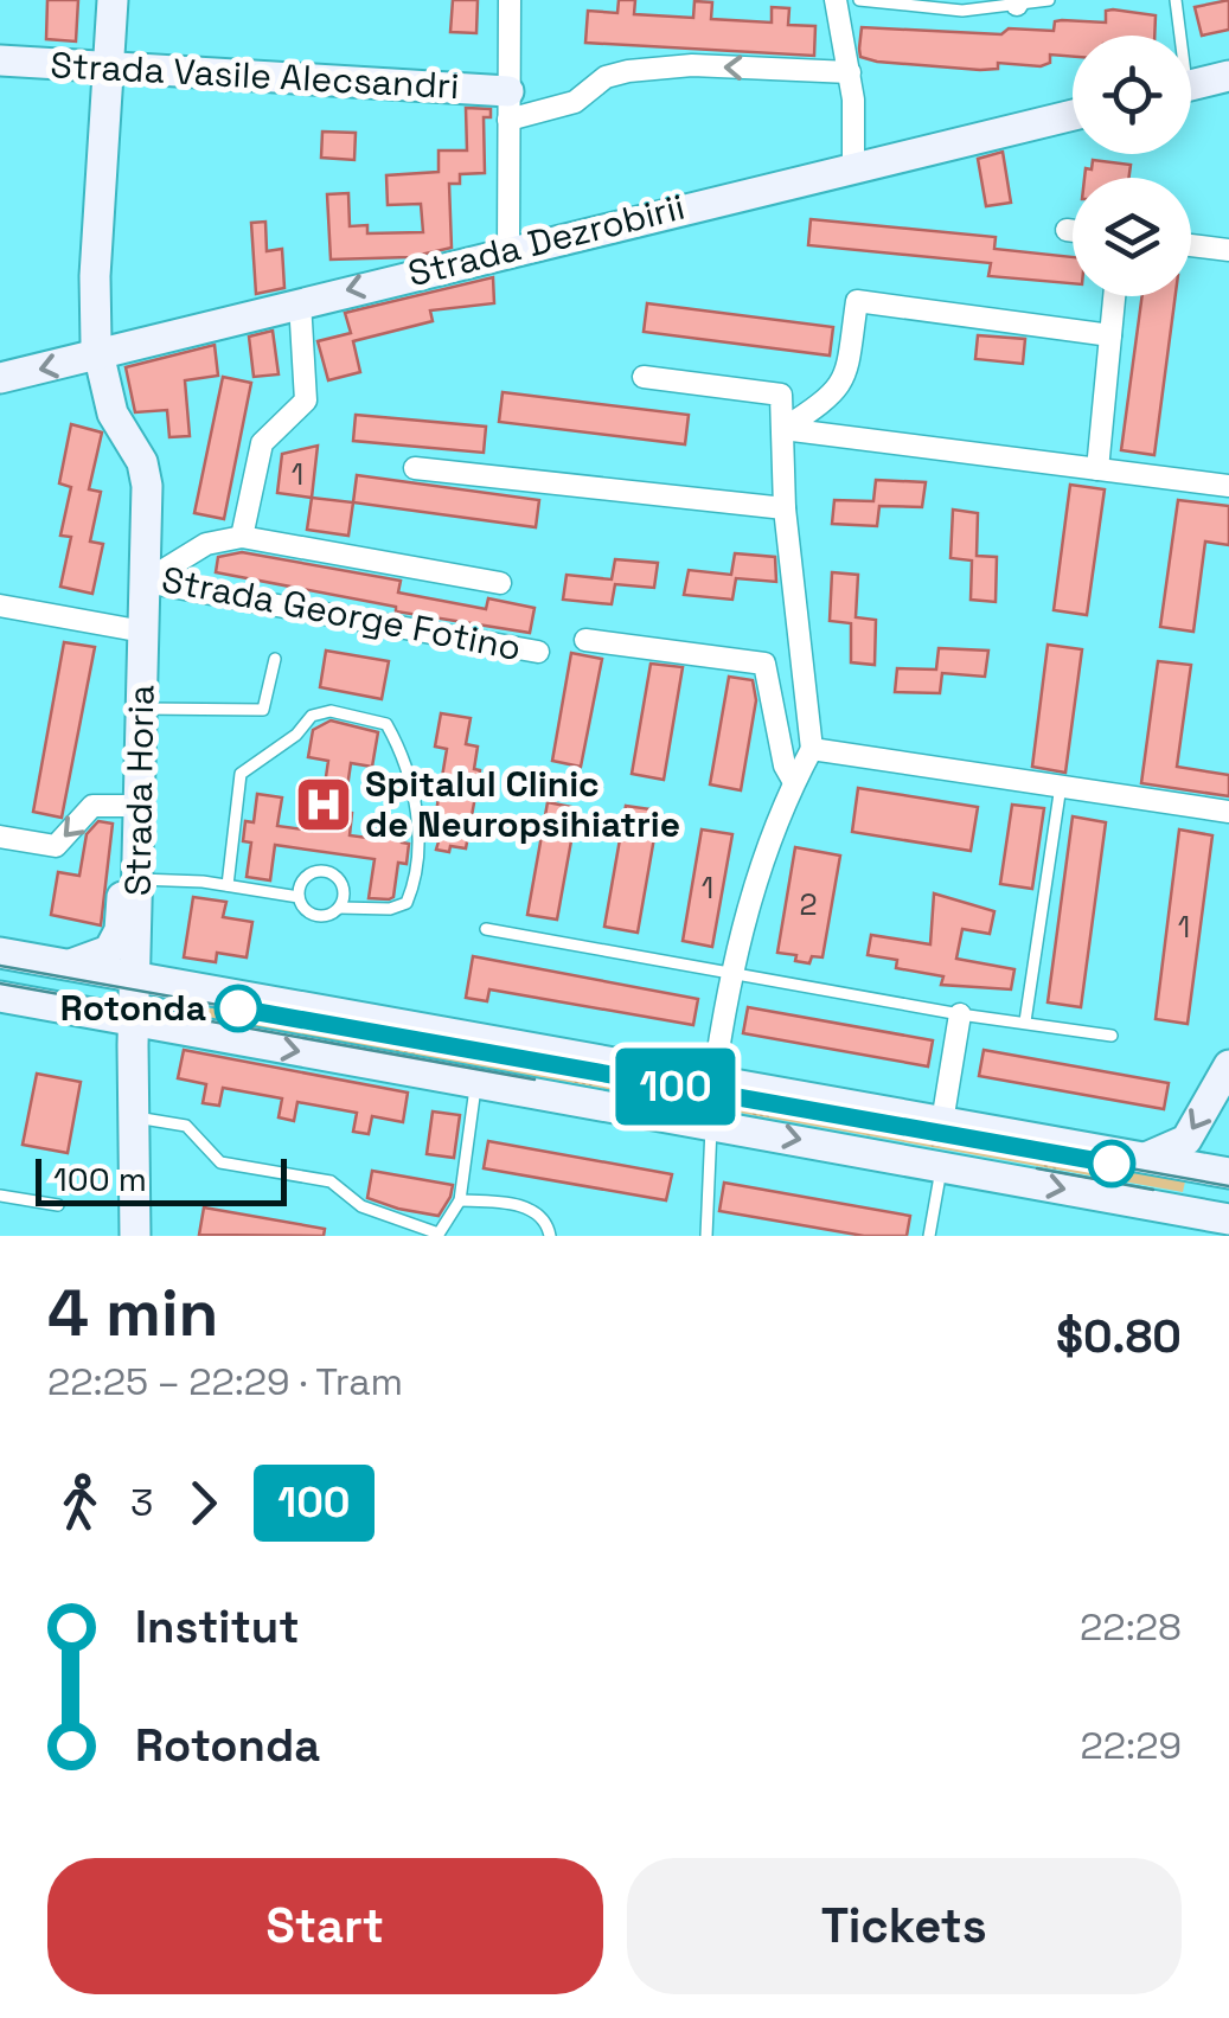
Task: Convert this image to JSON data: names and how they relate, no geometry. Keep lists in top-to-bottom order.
{
  "streets": {
    "street": [
      "Strada Vasile Alecsandri",
      "Strada Dezrobirii",
      "Strada George Fotino",
      "Strada Horia"
    ]
  },
  "crossings": [
    ["Strada Vasile Alecsandri", "Strada Horia"],
    ["Strada Dezrobirii", "Strada Horia"],
    ["Strada George Fotino", "Strada Horia"]
  ],
  "places": {
    "hospital": ["Spitalul Clinic de Neuropsihiatrie"],
    "other": ["Rotonda"]
  },
  "lines": ["tram line 100"],
  "house_numbers": [
    "1",
    "1",
    "2",
    "1"
  ],
  "scale_bar": "100 m",
  "page": {
    "on_map": "100",
    "scale": "100 m",
    "heading": ["4 min", "22:25 – 22:29 · Tram", "$0.80"],
    "legs": ["3", "100"],
    "list": [
      {
        "name": "Institut",
        "value": "22:28"
      },
      {
        "name": "Rotonda",
        "value": "22:29"
      }
    ],
    "buttons": ["Start", "Tickets"]
  }
}
